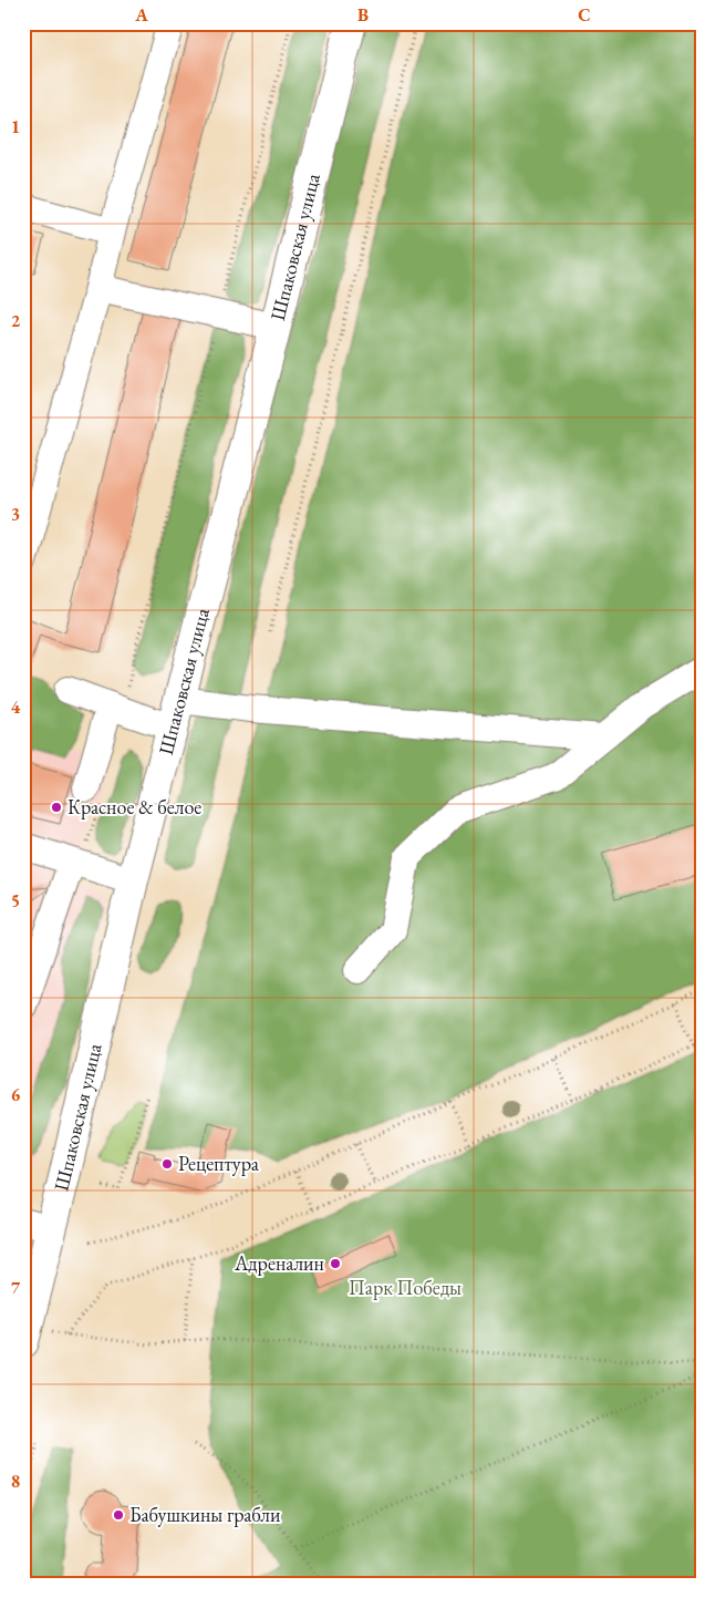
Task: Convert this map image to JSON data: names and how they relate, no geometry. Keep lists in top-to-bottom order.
{
  "streets": {
    "main road": ["Шпаковская улица"]
  },
  "parks": ["Парк Победы"],
  "places": [
    "Красное & белое",
    "Рецептура",
    "Адреналин",
    "Бабушкины грабли"
  ],
  "grid": {
    "columns": ["A", "B", "C"],
    "rows": [
      "1",
      "2",
      "3",
      "4",
      "5",
      "6",
      "7",
      "8"
    ]
  }
}
